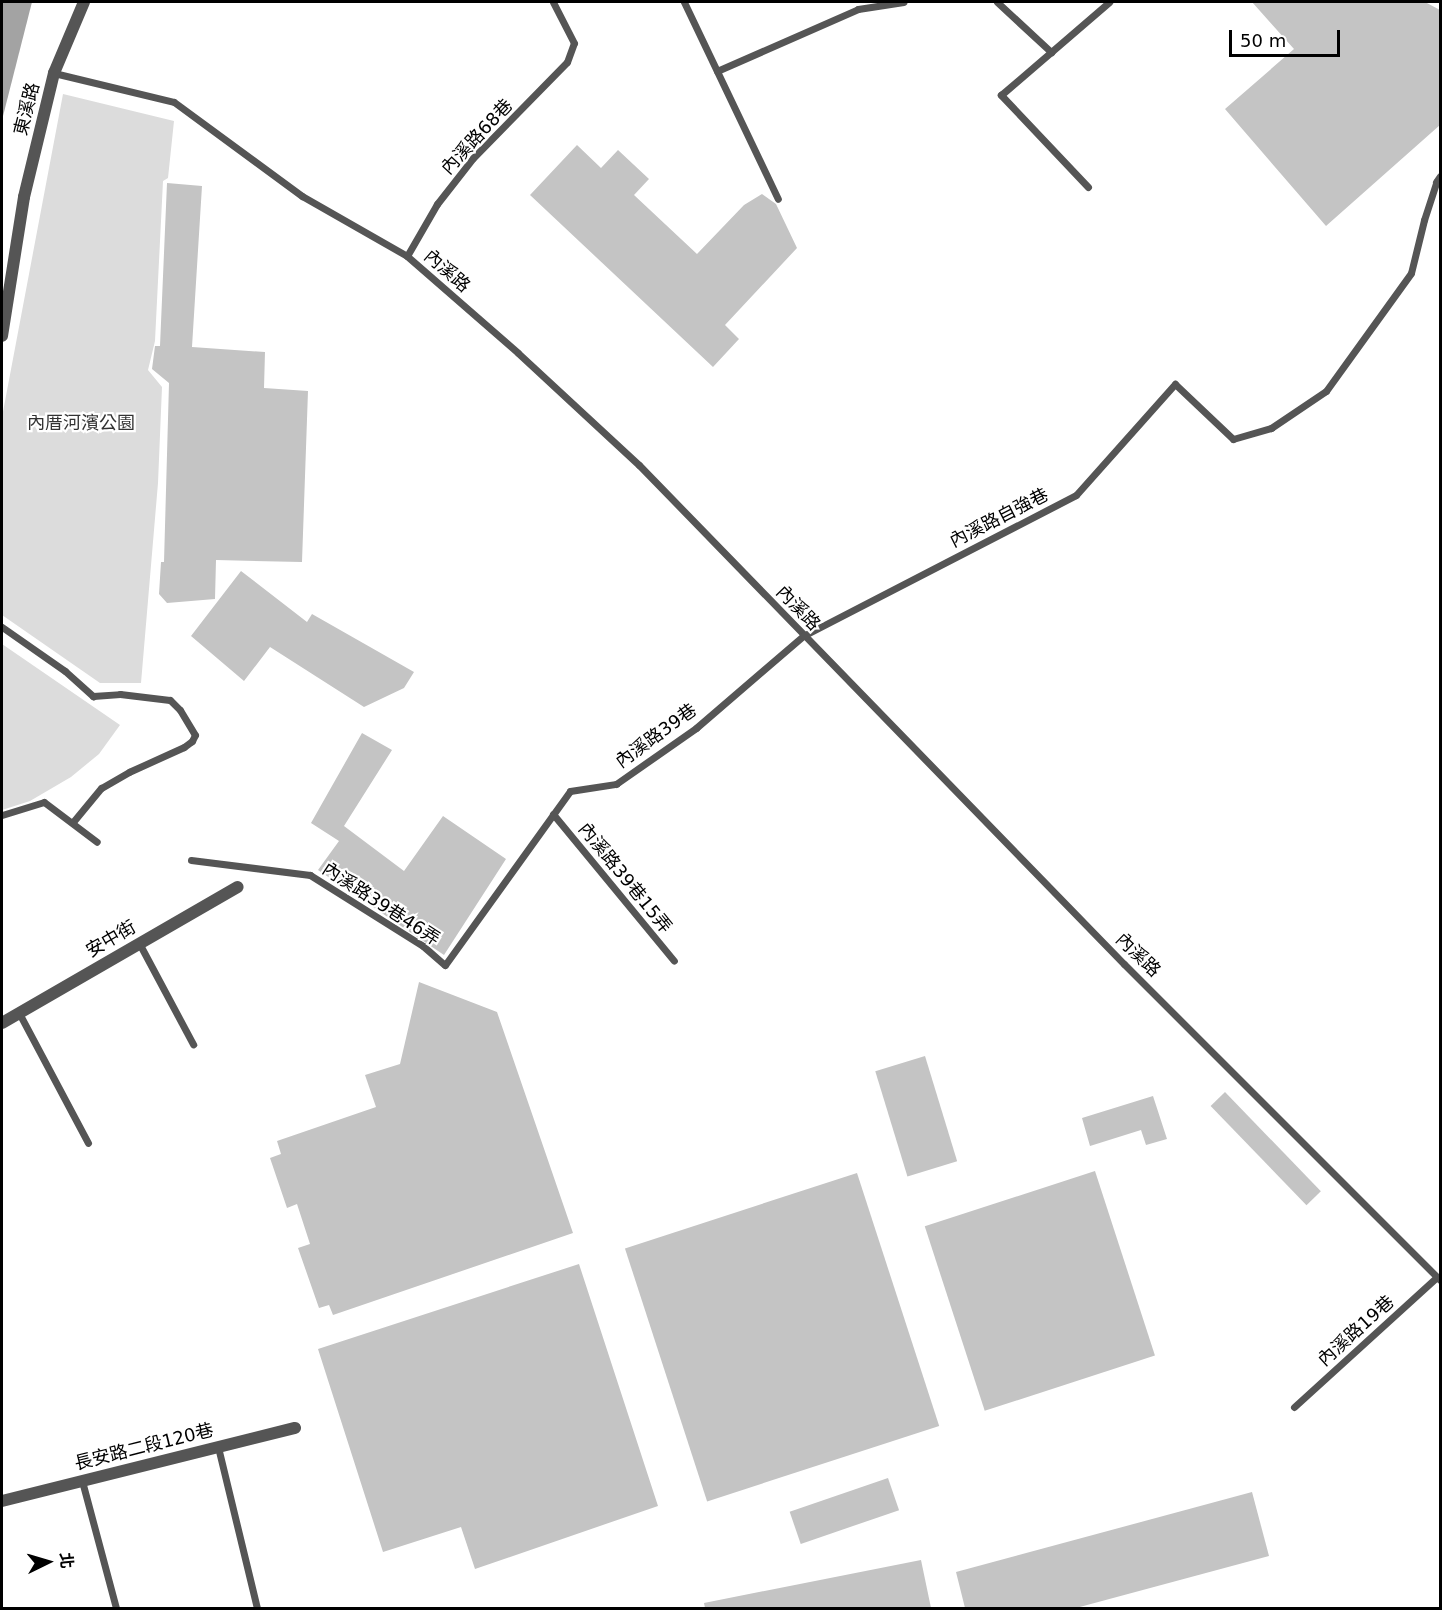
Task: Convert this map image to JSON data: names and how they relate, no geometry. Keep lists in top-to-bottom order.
{
  "streets": {
    "street": ["東溪路", "安中街", "長安路二段120巷"],
    "lane": [
      "內溪路68巷",
      "內溪路",
      "內溪路自強巷",
      "內溪路39巷",
      "內溪路39巷15弄",
      "內溪路39巷46弄",
      "內溪路19巷"
    ]
  },
  "crossings": [
    ["東溪路", "內溪路"],
    ["內溪路68巷", "內溪路"],
    ["內溪路", "內溪路自強巷"],
    ["內溪路", "內溪路39巷"],
    ["內溪路", "內溪路19巷"],
    ["內溪路自強巷", "內溪路39巷"],
    ["內溪路39巷", "內溪路39巷15弄"],
    ["內溪路39巷", "內溪路39巷46弄"]
  ],
  "parks": ["內厝河濱公園"],
  "scale_bar": "50 m",
  "north": "right"
}
